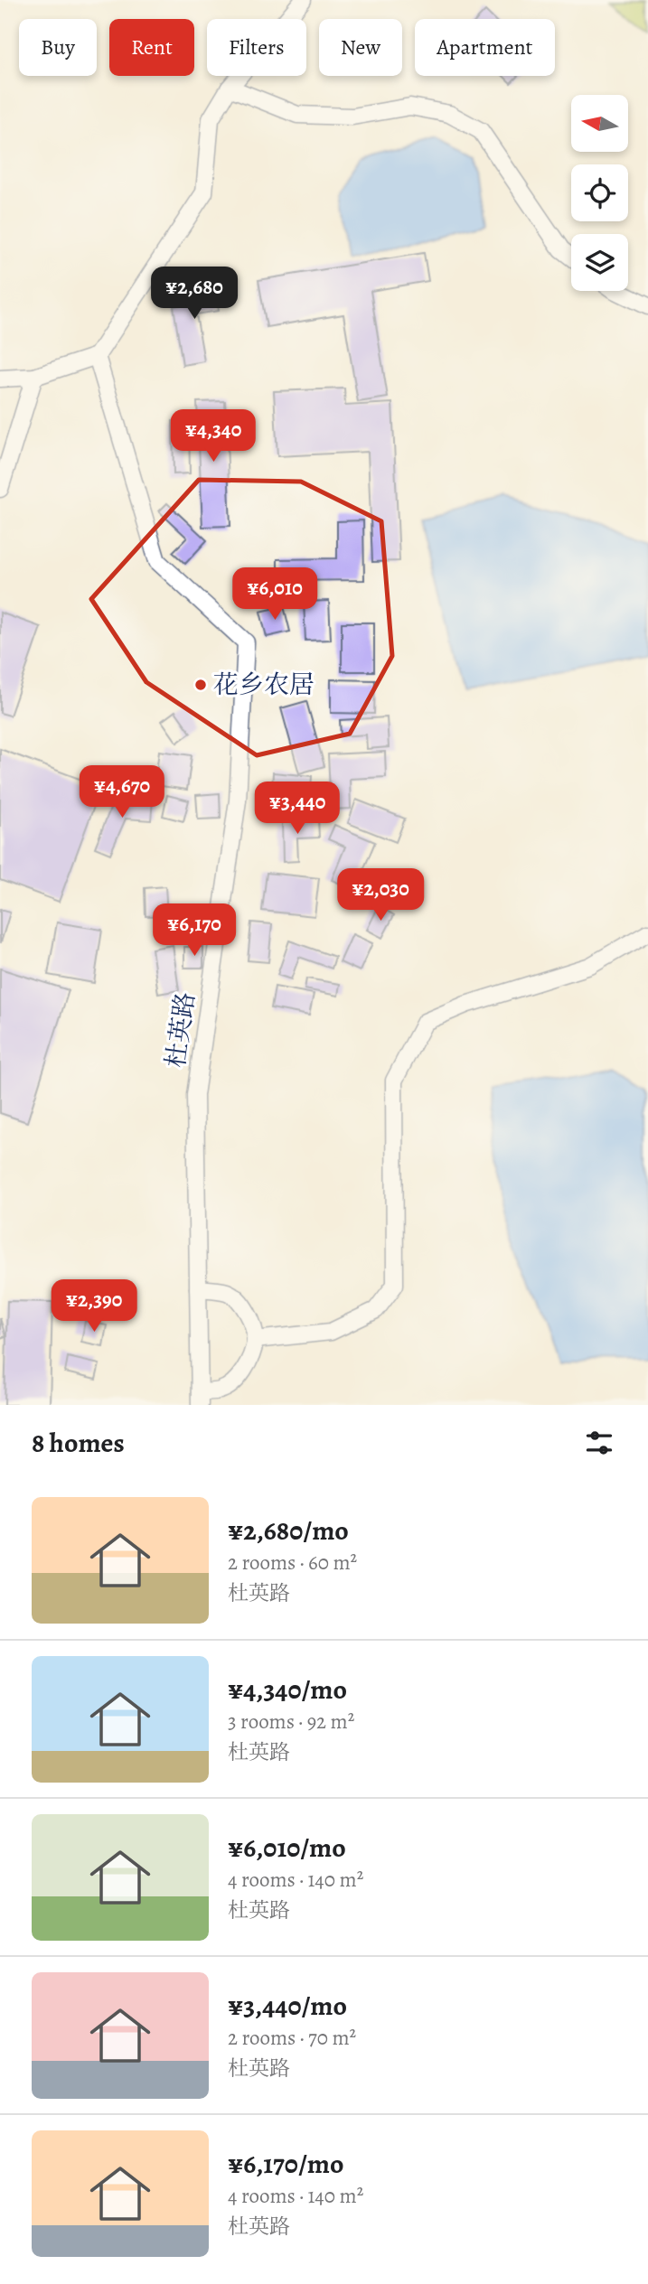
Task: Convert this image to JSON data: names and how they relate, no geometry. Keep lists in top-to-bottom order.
{
  "streets": {
    "street": ["杜英路"]
  },
  "places": ["花乡农居"],
  "north": "left",
  "page": {
    "chip": [
      "Buy",
      "Rent",
      "Filters",
      "New",
      "Apartment"
    ],
    "price": [
      "¥2,680",
      "¥4,340",
      "¥6,010",
      "¥4,670",
      "¥3,440",
      "¥2,030",
      "¥6,170",
      "¥2,390"
    ],
    "heading": "8 homes",
    "list": [
      {
        "name": "¥2,680/mo",
        "note": "2 rooms · 60 m² · 杜英路"
      },
      {
        "name": "¥4,340/mo",
        "note": "3 rooms · 92 m² · 杜英路"
      },
      {
        "name": "¥6,010/mo",
        "note": "4 rooms · 140 m² · 杜英路"
      },
      {
        "name": "¥3,440/mo",
        "note": "2 rooms · 70 m² · 杜英路"
      },
      {
        "name": "¥6,170/mo",
        "note": "4 rooms · 140 m² · 杜英路"
      }
    ]
  }
}
